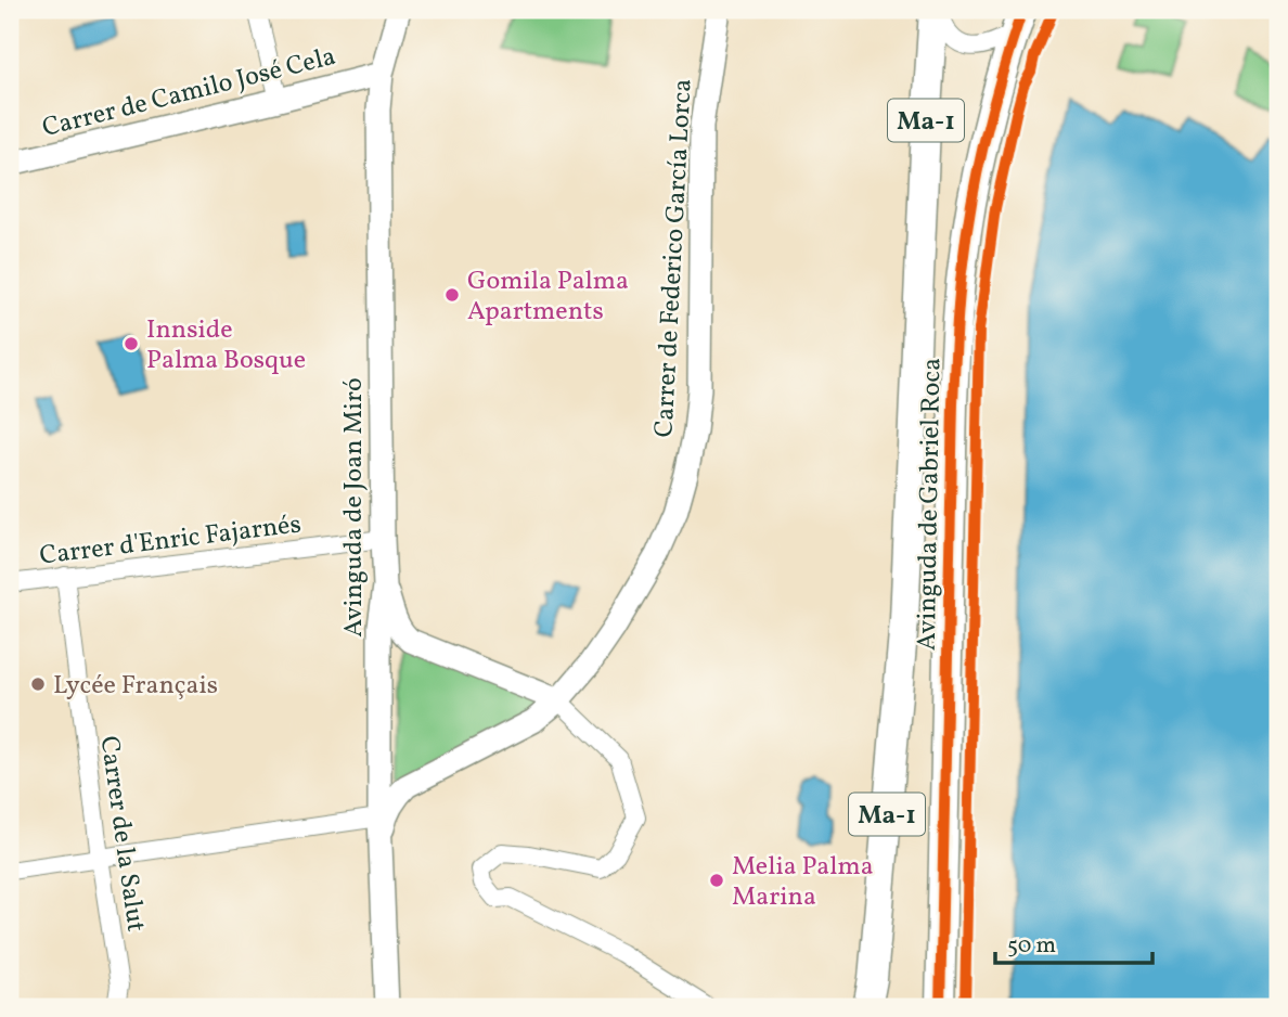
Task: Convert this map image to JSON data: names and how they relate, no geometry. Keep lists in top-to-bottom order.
{
  "streets": {
    "highway": ["Ma-1", "Avinguda de Gabriel Roca"],
    "street": [
      "Carrer de Camilo José Cela",
      "Carrer de Federico García Lorca",
      "Avinguda de Joan Miró",
      "Carrer d'Enric Fajarnés",
      "Carrer de la Salut"
    ]
  },
  "crossings": [
    ["Carrer de Camilo José Cela", "Avinguda de Joan Miró"],
    ["Carrer de Federico García Lorca", "Avinguda de Joan Miró"],
    ["Avinguda de Joan Miró", "Carrer d'Enric Fajarnés"],
    ["Carrer d'Enric Fajarnés", "Carrer de la Salut"]
  ],
  "places": [
    "Gomila Palma Apartments",
    "Innside Palma Bosque",
    "Lycée Français",
    "Melia Palma Marina"
  ],
  "scale_bar": "50 m"
}
